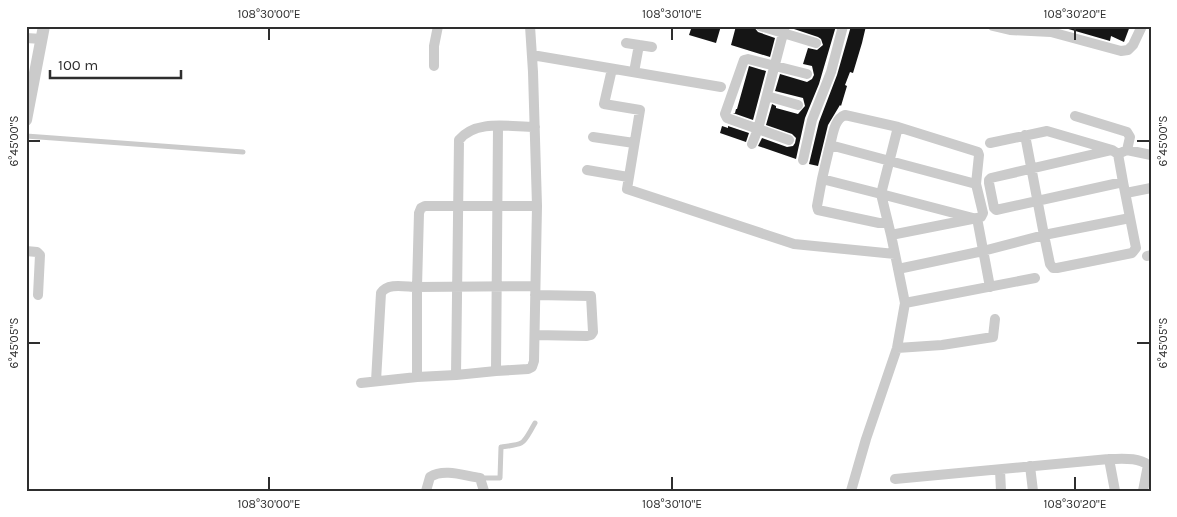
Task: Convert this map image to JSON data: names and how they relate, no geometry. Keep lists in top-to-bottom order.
{
  "scale_bar": "100 m",
  "coordinates": [
    "108°30'00\"E",
    "108°30'10\"E",
    "108°30'20\"E",
    "6°45'00\"S",
    "6°45'05\"S"
  ]
}
